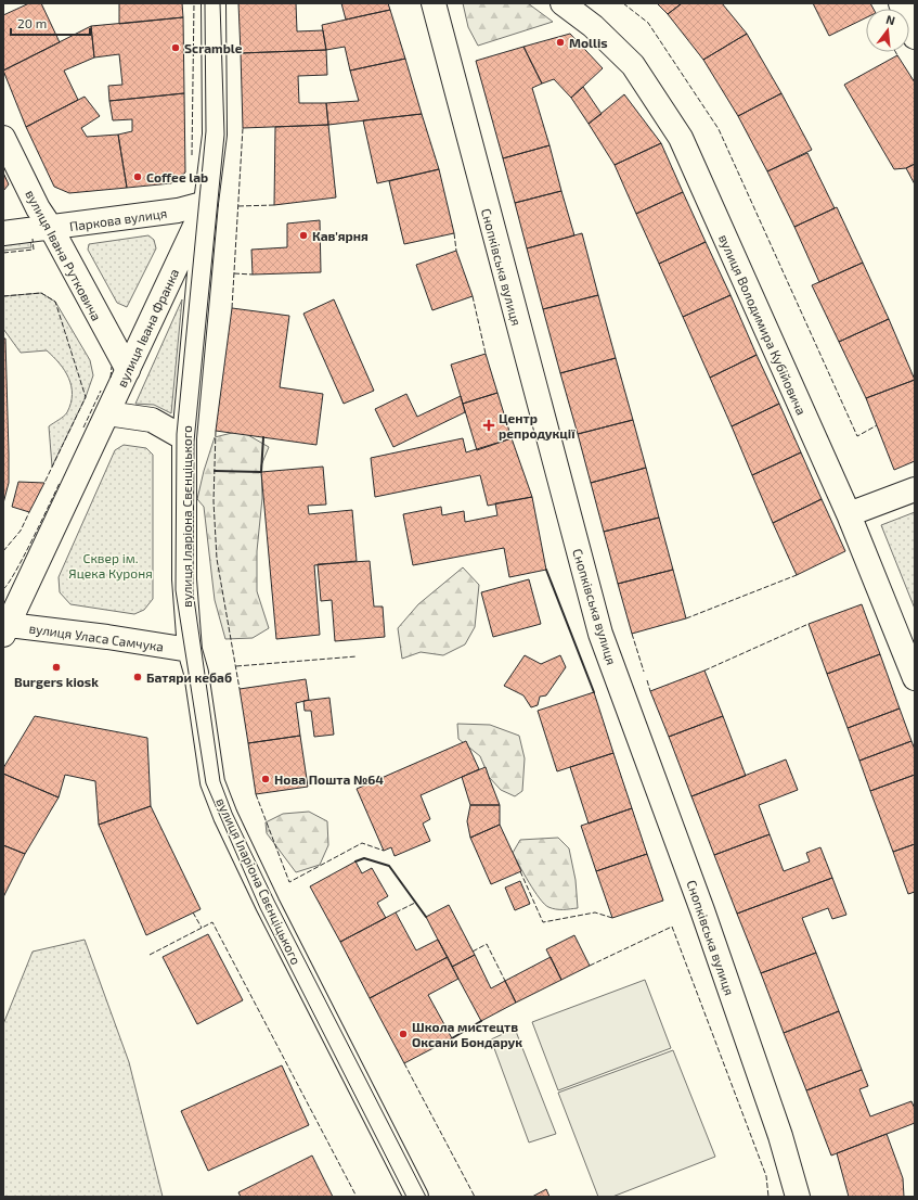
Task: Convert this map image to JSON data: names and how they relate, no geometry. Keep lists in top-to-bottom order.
{
  "streets": {
    "main road": [
      "Паркова вулиця",
      "вулиця Івана Рутковича",
      "Снопківська вулиця",
      "вулиця Володимира Кубійовича",
      "вулиця Івана Франка",
      "вулиця Іларіона Свєнціцького",
      "вулиця Уласа Самчука"
    ]
  },
  "crossings": [
    ["Паркова вулиця", "вулиця Івана Рутковича"],
    ["Паркова вулиця", "вулиця Івана Франка"],
    ["Паркова вулиця", "вулиця Іларіона Свєнціцького"],
    ["вулиця Івана Рутковича", "вулиця Івана Франка"],
    ["вулиця Івана Франка", "вулиця Іларіона Свєнціцького"],
    ["вулиця Івана Франка", "вулиця Уласа Самчука"],
    ["вулиця Іларіона Свєнціцького", "вулиця Уласа Самчука"]
  ],
  "parks": ["Сквер ім. Яцека Куроня"],
  "places": {
    "other": [
      "Mollis",
      "Scramble",
      "Coffee lab",
      "Кав'ярня",
      "Burgers kiosk",
      "Батяри кебаб",
      "Нова Пошта №64",
      "Школа мистецтв Оксани Бондарук"
    ],
    "health": ["Центр репродукції"]
  },
  "scale_bar": "20 m",
  "north": "top"
}
